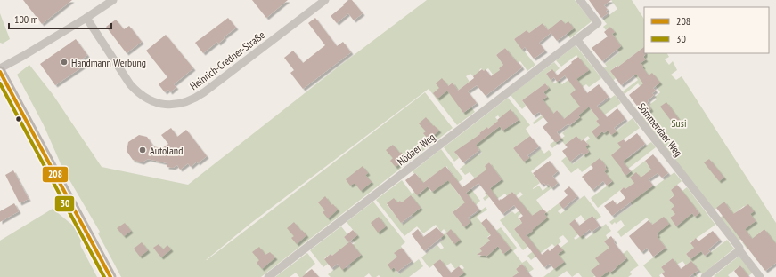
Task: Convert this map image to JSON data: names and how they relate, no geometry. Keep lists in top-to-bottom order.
{
  "streets": {
    "street": ["Heinrich-Credner-Straße", "Sömmerdaer Weg", "Nödaer Weg"]
  },
  "crossings": [
    ["Sömmerdaer Weg", "Nödaer Weg"]
  ],
  "parks": ["Susi"],
  "places": ["Handmann Werbung", "Autoland"],
  "lines": ["transit line 208", "transit line 30"],
  "legend": ["208", "30"],
  "scale_bar": "100 m"
}
